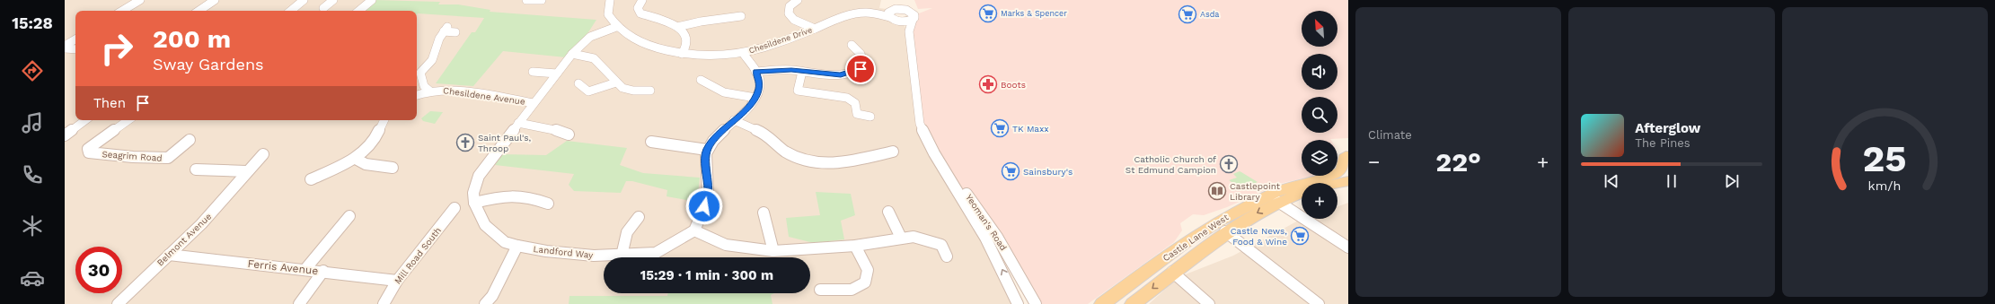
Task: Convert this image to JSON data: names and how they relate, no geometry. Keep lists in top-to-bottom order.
{
  "streets": {
    "main road": ["Castle Lane West"],
    "street": [
      "Chesildene Drive",
      "Chesildene Avenue",
      "Seagrim Road",
      "Yeoman's Road",
      "Belmont Avenue",
      "Landford Way",
      "Mill Road South",
      "Ferris Avenue"
    ]
  },
  "crossings": [
    ["Belmont Avenue", "Ferris Avenue"],
    ["Mill Road South", "Ferris Avenue"]
  ],
  "places": {
    "supermarket": [
      "Marks & Spencer",
      "Asda",
      "TK Maxx",
      "Sainsbury's",
      "Castle News, Food & Wine"
    ],
    "pharmacy": ["Boots"],
    "church": ["Saint Paul's, Throop", "Catholic Church of St Edmund Campion"],
    "library": ["Castlepoint Library"]
  },
  "north": "top left",
  "page": {
    "tabs": "15:28",
    "tile": "Climate",
    "map_buttons": "+",
    "turn": ["200 m", "Sway Gardens"],
    "then": "Then",
    "song": ["Afterglow", "The Pines"],
    "heat": ["−", "22°", "+"],
    "limit": "30",
    "trip": "15:29 · 1 min · 300 m",
    "gauge": ["25", "km/h"]
  }
}
